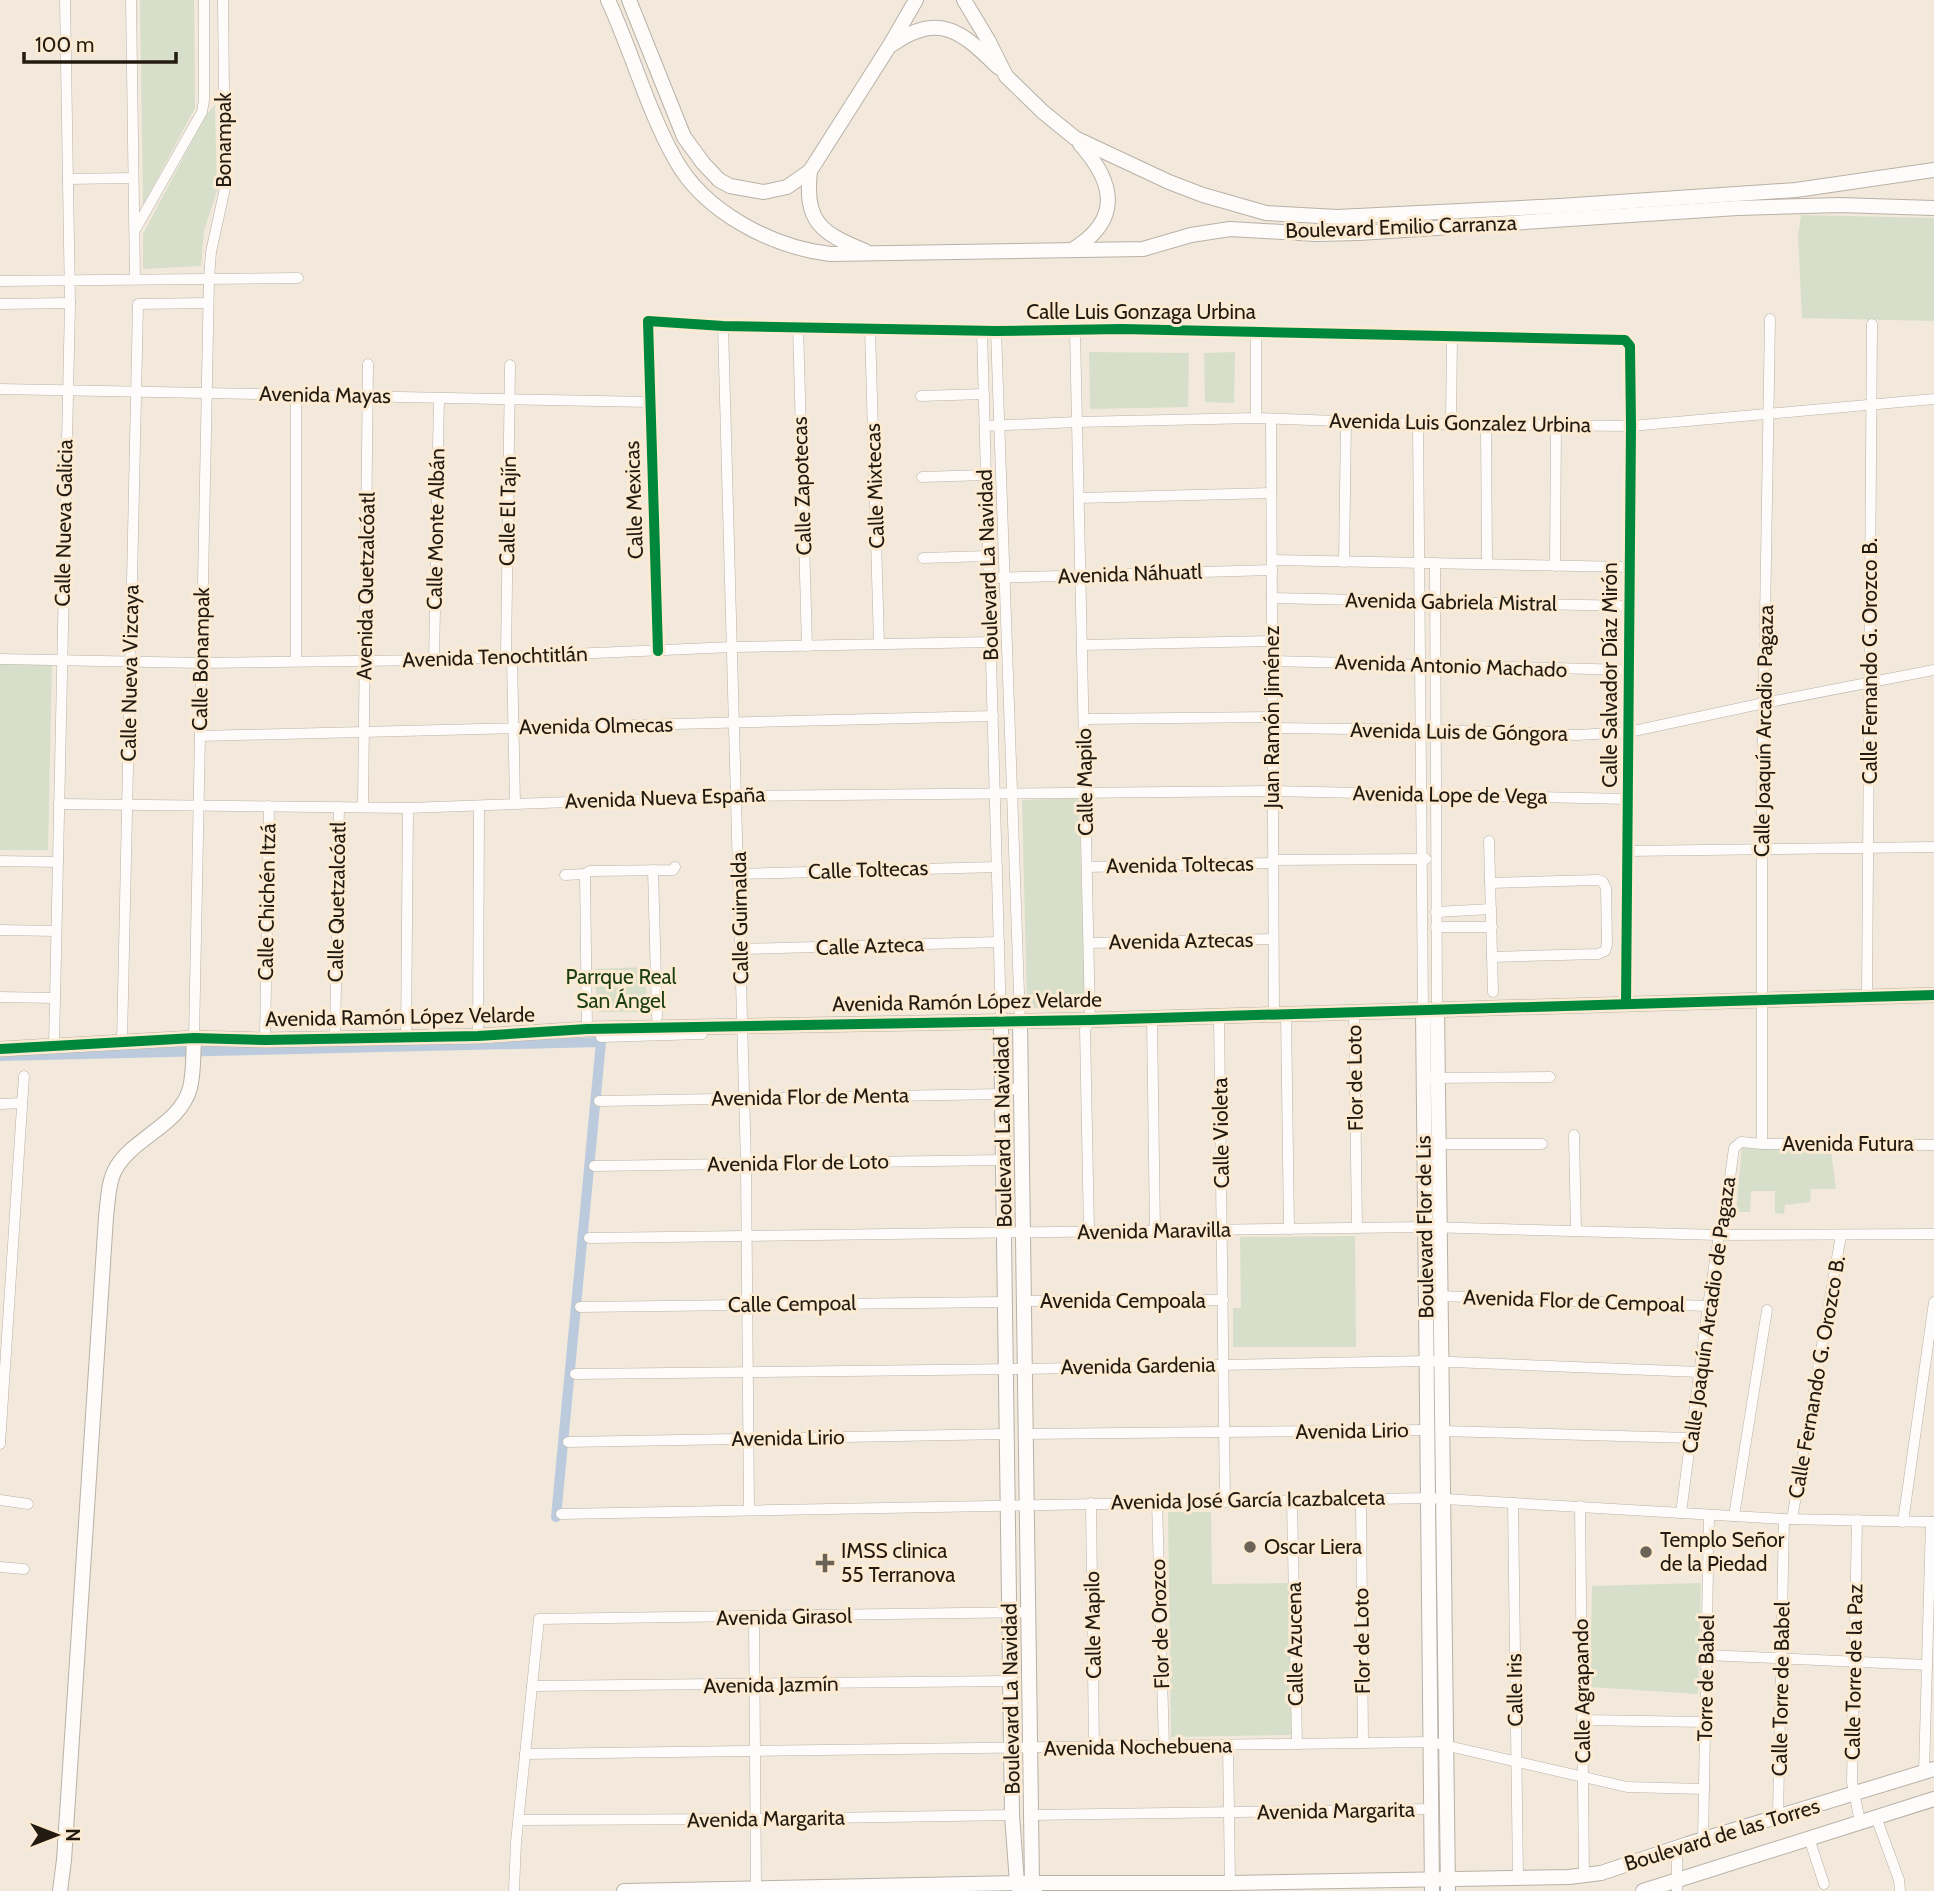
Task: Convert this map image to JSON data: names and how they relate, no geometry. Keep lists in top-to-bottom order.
{
  "streets": {
    "street": [
      "Bonampak",
      "Boulevard Emilio Carranza",
      "Calle Luis Gonzaga Urbina",
      "Avenida Mayas",
      "Avenida Luis Gonzalez Urbina",
      "Calle Zapotecas",
      "Calle Mixtecas",
      "Calle Mexicas",
      "Calle El Tajín",
      "Calle Nueva Galicia",
      "Calle Monte Albán",
      "Boulevard La Navidad",
      "Avenida Náhuatl",
      "Avenida Quetzalcóatl",
      "Avenida Gabriela Mistral",
      "Avenida Tenochtitlán",
      "Calle Bonampak",
      "Calle Fernando G. Orozco B.",
      "Avenida Antonio Machado",
      "Calle Nueva Vizcaya",
      "Calle Salvador Díaz Mirón",
      "Juan Ramón Jiménez",
      "Avenida Olmecas",
      "Calle Joaquín Arcadio Pagaza",
      "Avenida Luis de Góngora",
      "Calle Mapilo",
      "Avenida Lope de Vega",
      "Avenida Nueva España",
      "Avenida Toltecas",
      "Calle Toltecas",
      "Calle Chichén Itzá",
      "Calle Quetzalcóatl",
      "Calle Guirnalda",
      "Avenida Aztecas",
      "Calle Azteca",
      "Avenida Ramón López Velarde",
      "Flor de Loto",
      "Avenida Flor de Menta",
      "Calle Violeta",
      "Avenida Futura",
      "Avenida Flor de Loto",
      "Boulevard Flor de Lis",
      "Avenida Maravilla",
      "Avenida Cempoala",
      "Avenida Flor de Cempoal",
      "Calle Cempoal",
      "Calle Joaquín Arcadio de Pagaza",
      "Avenida Gardenia",
      "Avenida Lirio",
      "Avenida José García Icazbalceta",
      "Avenida Girasol",
      "Flor de Orozco",
      "Calle Azucena",
      "Calle Torre de la Paz",
      "Torre de Babel",
      "Avenida Jazmín",
      "Calle Torre de Babel",
      "Calle Iris",
      "Calle Agrapando",
      "Avenida Nochebuena",
      "Avenida Margarita",
      "Boulevard de las Torres"
    ]
  },
  "crossings": [
    ["Bonampak", "Calle Bonampak"],
    ["Calle Luis Gonzaga Urbina", "Calle Zapotecas"],
    ["Calle Luis Gonzaga Urbina", "Calle Mixtecas"],
    ["Calle Luis Gonzaga Urbina", "Calle Mexicas"],
    ["Calle Luis Gonzaga Urbina", "Boulevard La Navidad"],
    ["Calle Luis Gonzaga Urbina", "Calle Salvador Díaz Mirón"],
    ["Calle Luis Gonzaga Urbina", "Calle Mapilo"],
    ["Calle Luis Gonzaga Urbina", "Calle Guirnalda"],
    ["Avenida Mayas", "Calle Mexicas"],
    ["Avenida Mayas", "Calle El Tajín"],
    ["Avenida Mayas", "Calle Nueva Galicia"],
    ["Avenida Mayas", "Calle Monte Albán"],
    ["Avenida Mayas", "Avenida Quetzalcóatl"],
    ["Avenida Mayas", "Calle Bonampak"],
    ["Avenida Mayas", "Calle Nueva Vizcaya"],
    ["Avenida Luis Gonzalez Urbina", "Boulevard La Navidad"],
    ["Avenida Luis Gonzalez Urbina", "Calle Fernando G. Orozco B."],
    ["Avenida Luis Gonzalez Urbina", "Calle Salvador Díaz Mirón"],
    ["Avenida Luis Gonzalez Urbina", "Juan Ramón Jiménez"],
    ["Avenida Luis Gonzalez Urbina", "Calle Joaquín Arcadio Pagaza"],
    ["Avenida Luis Gonzalez Urbina", "Calle Mapilo"],
    ["Avenida Luis Gonzalez Urbina", "Boulevard Flor de Lis"],
    ["Calle Zapotecas", "Avenida Tenochtitlán"],
    ["Calle Mixtecas", "Avenida Tenochtitlán"],
    ["Calle Mexicas", "Avenida Tenochtitlán"],
    ["Calle El Tajín", "Avenida Tenochtitlán"],
    ["Calle El Tajín", "Avenida Olmecas"],
    ["Calle El Tajín", "Avenida Nueva España"],
    ["Calle Nueva Galicia", "Avenida Tenochtitlán"],
    ["Calle Nueva Galicia", "Avenida Nueva España"],
    ["Calle Nueva Galicia", "Avenida Ramón López Velarde"],
    ["Calle Monte Albán", "Avenida Tenochtitlán"],
    ["Boulevard La Navidad", "Avenida Náhuatl"],
    ["Boulevard La Navidad", "Avenida Tenochtitlán"],
    ["Boulevard La Navidad", "Avenida Olmecas"],
    ["Boulevard La Navidad", "Avenida Nueva España"],
    ["Boulevard La Navidad", "Calle Toltecas"],
    ["Boulevard La Navidad", "Calle Azteca"],
    ["Boulevard La Navidad", "Avenida Ramón López Velarde"],
    ["Boulevard La Navidad", "Avenida Flor de Menta"],
    ["Boulevard La Navidad", "Avenida Flor de Loto"],
    ["Boulevard La Navidad", "Avenida Maravilla"],
    ["Boulevard La Navidad", "Avenida Cempoala"],
    ["Boulevard La Navidad", "Calle Cempoal"],
    ["Boulevard La Navidad", "Avenida Gardenia"],
    ["Boulevard La Navidad", "Avenida Lirio"],
    ["Boulevard La Navidad", "Avenida José García Icazbalceta"],
    ["Boulevard La Navidad", "Avenida Girasol"],
    ["Boulevard La Navidad", "Avenida Jazmín"],
    ["Boulevard La Navidad", "Avenida Nochebuena"],
    ["Boulevard La Navidad", "Avenida Margarita"],
    ["Boulevard La Navidad", "Boulevard de las Torres"],
    ["Avenida Náhuatl", "Calle Salvador Díaz Mirón"],
    ["Avenida Náhuatl", "Juan Ramón Jiménez"],
    ["Avenida Náhuatl", "Calle Mapilo"],
    ["Avenida Náhuatl", "Boulevard Flor de Lis"],
    ["Avenida Quetzalcóatl", "Avenida Tenochtitlán"],
    ["Avenida Quetzalcóatl", "Avenida Olmecas"],
    ["Avenida Quetzalcóatl", "Avenida Nueva España"],
    ["Avenida Gabriela Mistral", "Calle Salvador Díaz Mirón"],
    ["Avenida Gabriela Mistral", "Juan Ramón Jiménez"],
    ["Avenida Gabriela Mistral", "Boulevard Flor de Lis"],
    ["Avenida Tenochtitlán", "Calle Bonampak"],
    ["Avenida Tenochtitlán", "Calle Nueva Vizcaya"],
    ["Avenida Tenochtitlán", "Calle Guirnalda"],
    ["Calle Bonampak", "Calle Nueva Vizcaya"],
    ["Calle Bonampak", "Avenida Olmecas"],
    ["Calle Bonampak", "Avenida Nueva España"],
    ["Calle Bonampak", "Avenida Ramón López Velarde"],
    ["Calle Fernando G. Orozco B.", "Avenida Luis de Góngora"],
    ["Calle Fernando G. Orozco B.", "Avenida Ramón López Velarde"],
    ["Calle Fernando G. Orozco B.", "Avenida Maravilla"],
    ["Calle Fernando G. Orozco B.", "Avenida José García Icazbalceta"],
    ["Calle Fernando G. Orozco B.", "Calle Torre de Babel"],
    ["Avenida Antonio Machado", "Calle Salvador Díaz Mirón"],
    ["Avenida Antonio Machado", "Juan Ramón Jiménez"],
    ["Avenida Antonio Machado", "Boulevard Flor de Lis"],
    ["Calle Nueva Vizcaya", "Avenida Nueva España"],
    ["Calle Nueva Vizcaya", "Avenida Ramón López Velarde"],
    ["Calle Salvador Díaz Mirón", "Avenida Luis de Góngora"],
    ["Calle Salvador Díaz Mirón", "Avenida Lope de Vega"],
    ["Calle Salvador Díaz Mirón", "Avenida Ramón López Velarde"],
    ["Juan Ramón Jiménez", "Avenida Luis de Góngora"],
    ["Juan Ramón Jiménez", "Avenida Lope de Vega"],
    ["Juan Ramón Jiménez", "Avenida Nueva España"],
    ["Juan Ramón Jiménez", "Avenida Toltecas"],
    ["Juan Ramón Jiménez", "Avenida Aztecas"],
    ["Juan Ramón Jiménez", "Avenida Ramón López Velarde"],
    ["Avenida Olmecas", "Calle Guirnalda"],
    ["Calle Joaquín Arcadio Pagaza", "Avenida Luis de Góngora"],
    ["Calle Joaquín Arcadio Pagaza", "Avenida Ramón López Velarde"],
    ["Calle Joaquín Arcadio Pagaza", "Avenida Futura"],
    ["Calle Joaquín Arcadio Pagaza", "Calle Joaquín Arcadio de Pagaza"],
    ["Avenida Luis de Góngora", "Boulevard Flor de Lis"],
    ["Calle Mapilo", "Avenida Nueva España"],
    ["Calle Mapilo", "Avenida Toltecas"],
    ["Calle Mapilo", "Avenida Aztecas"],
    ["Calle Mapilo", "Avenida Ramón López Velarde"],
    ["Calle Mapilo", "Avenida Maravilla"],
    ["Calle Mapilo", "Avenida José García Icazbalceta"],
    ["Calle Mapilo", "Avenida Nochebuena"],
    ["Avenida Lope de Vega", "Avenida Nueva España"],
    ["Avenida Lope de Vega", "Boulevard Flor de Lis"],
    ["Avenida Nueva España", "Calle Chichén Itzá"],
    ["Avenida Nueva España", "Calle Quetzalcóatl"],
    ["Avenida Nueva España", "Calle Guirnalda"],
    ["Avenida Toltecas", "Boulevard Flor de Lis"],
    ["Calle Toltecas", "Calle Guirnalda"],
    ["Calle Chichén Itzá", "Avenida Ramón López Velarde"],
    ["Calle Quetzalcóatl", "Avenida Ramón López Velarde"],
    ["Calle Guirnalda", "Calle Azteca"],
    ["Calle Guirnalda", "Avenida Ramón López Velarde"],
    ["Calle Guirnalda", "Avenida Flor de Menta"],
    ["Calle Guirnalda", "Avenida Flor de Loto"],
    ["Calle Guirnalda", "Avenida Maravilla"],
    ["Calle Guirnalda", "Calle Cempoal"],
    ["Calle Guirnalda", "Avenida Gardenia"],
    ["Calle Guirnalda", "Avenida Lirio"],
    ["Calle Guirnalda", "Avenida José García Icazbalceta"],
    ["Avenida Ramón López Velarde", "Flor de Loto"],
    ["Avenida Ramón López Velarde", "Calle Violeta"],
    ["Avenida Ramón López Velarde", "Boulevard Flor de Lis"],
    ["Flor de Loto", "Avenida Maravilla"],
    ["Flor de Loto", "Avenida José García Icazbalceta"],
    ["Flor de Loto", "Avenida Nochebuena"],
    ["Calle Violeta", "Avenida Maravilla"],
    ["Calle Violeta", "Avenida Cempoala"],
    ["Calle Violeta", "Avenida Gardenia"],
    ["Calle Violeta", "Avenida Lirio"],
    ["Calle Violeta", "Avenida José García Icazbalceta"],
    ["Avenida Futura", "Calle Joaquín Arcadio de Pagaza"],
    ["Boulevard Flor de Lis", "Avenida Maravilla"],
    ["Boulevard Flor de Lis", "Avenida Flor de Cempoal"],
    ["Boulevard Flor de Lis", "Avenida Gardenia"],
    ["Boulevard Flor de Lis", "Avenida Lirio"],
    ["Boulevard Flor de Lis", "Avenida José García Icazbalceta"],
    ["Boulevard Flor de Lis", "Avenida Nochebuena"],
    ["Boulevard Flor de Lis", "Avenida Margarita"],
    ["Boulevard Flor de Lis", "Boulevard de las Torres"],
    ["Avenida Maravilla", "Calle Joaquín Arcadio de Pagaza"],
    ["Avenida Flor de Cempoal", "Calle Joaquín Arcadio de Pagaza"],
    ["Calle Joaquín Arcadio de Pagaza", "Avenida Gardenia"],
    ["Calle Joaquín Arcadio de Pagaza", "Avenida Lirio"],
    ["Calle Joaquín Arcadio de Pagaza", "Avenida José García Icazbalceta"],
    ["Avenida José García Icazbalceta", "Flor de Orozco"],
    ["Avenida José García Icazbalceta", "Calle Azucena"],
    ["Avenida José García Icazbalceta", "Calle Torre de la Paz"],
    ["Avenida José García Icazbalceta", "Torre de Babel"],
    ["Avenida José García Icazbalceta", "Calle Torre de Babel"],
    ["Avenida José García Icazbalceta", "Calle Iris"],
    ["Avenida José García Icazbalceta", "Calle Agrapando"],
    ["Avenida Girasol", "Avenida Jazmín"],
    ["Flor de Orozco", "Avenida Nochebuena"],
    ["Calle Azucena", "Avenida Nochebuena"],
    ["Calle Torre de la Paz", "Boulevard de las Torres"],
    ["Torre de Babel", "Avenida Nochebuena"],
    ["Torre de Babel", "Boulevard de las Torres"],
    ["Calle Torre de Babel", "Boulevard de las Torres"],
    ["Calle Iris", "Avenida Nochebuena"],
    ["Calle Iris", "Boulevard de las Torres"],
    ["Calle Agrapando", "Avenida Nochebuena"],
    ["Calle Agrapando", "Boulevard de las Torres"]
  ],
  "parks": ["Parrque Real San Ángel"],
  "places": {
    "other": ["Oscar Liera", "Templo Señor de la Piedad"],
    "health": ["IMSS clinica 55 Terranova"]
  },
  "scale_bar": "100 m",
  "north": "right"
}
